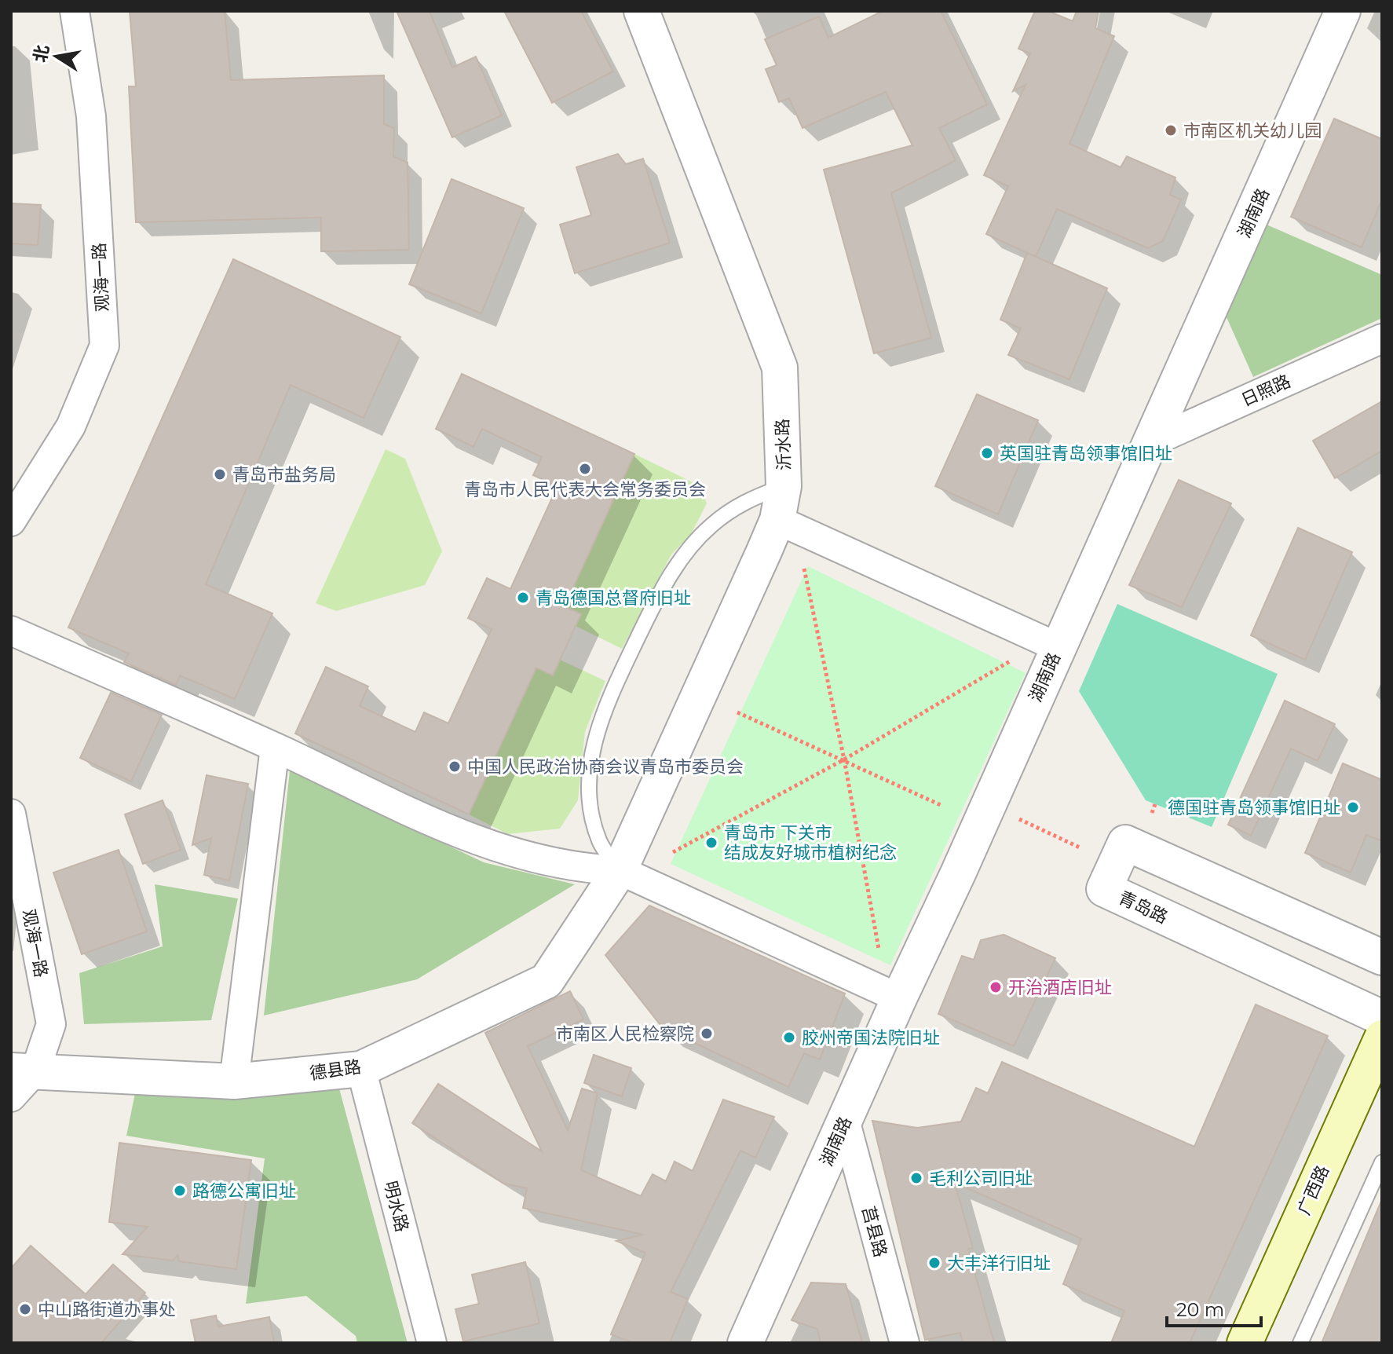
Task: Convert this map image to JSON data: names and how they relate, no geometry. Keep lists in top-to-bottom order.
{
  "streets": {
    "main road": ["广西路"],
    "street": [
      "湖南路",
      "观海一路",
      "日照路",
      "沂水路",
      "青岛路",
      "德县路",
      "明水路",
      "莒县路"
    ]
  },
  "crossings": [
    ["湖南路", "日照路"],
    ["湖南路", "莒县路"],
    ["观海一路", "德县路"],
    ["沂水路", "德县路"],
    ["德县路", "明水路"]
  ],
  "places": [
    "市南区机关幼儿园",
    "英国驻青岛领事馆旧址",
    "青岛市人民代表大会常务委员会",
    "青岛市盐务局",
    "青岛德国总督府旧址",
    "中国人民政治协商会议青岛市委员会",
    "德国驻青岛领事馆旧址",
    "青岛市 下关市 结成友好城市植树纪念",
    "开治酒店旧址",
    "市南区人民检察院",
    "胶州帝国法院旧址",
    "毛利公司旧址",
    "路德公寓旧址",
    "大丰洋行旧址",
    "中山路街道办事处"
  ],
  "scale_bar": "20 m",
  "north": "left"
}
